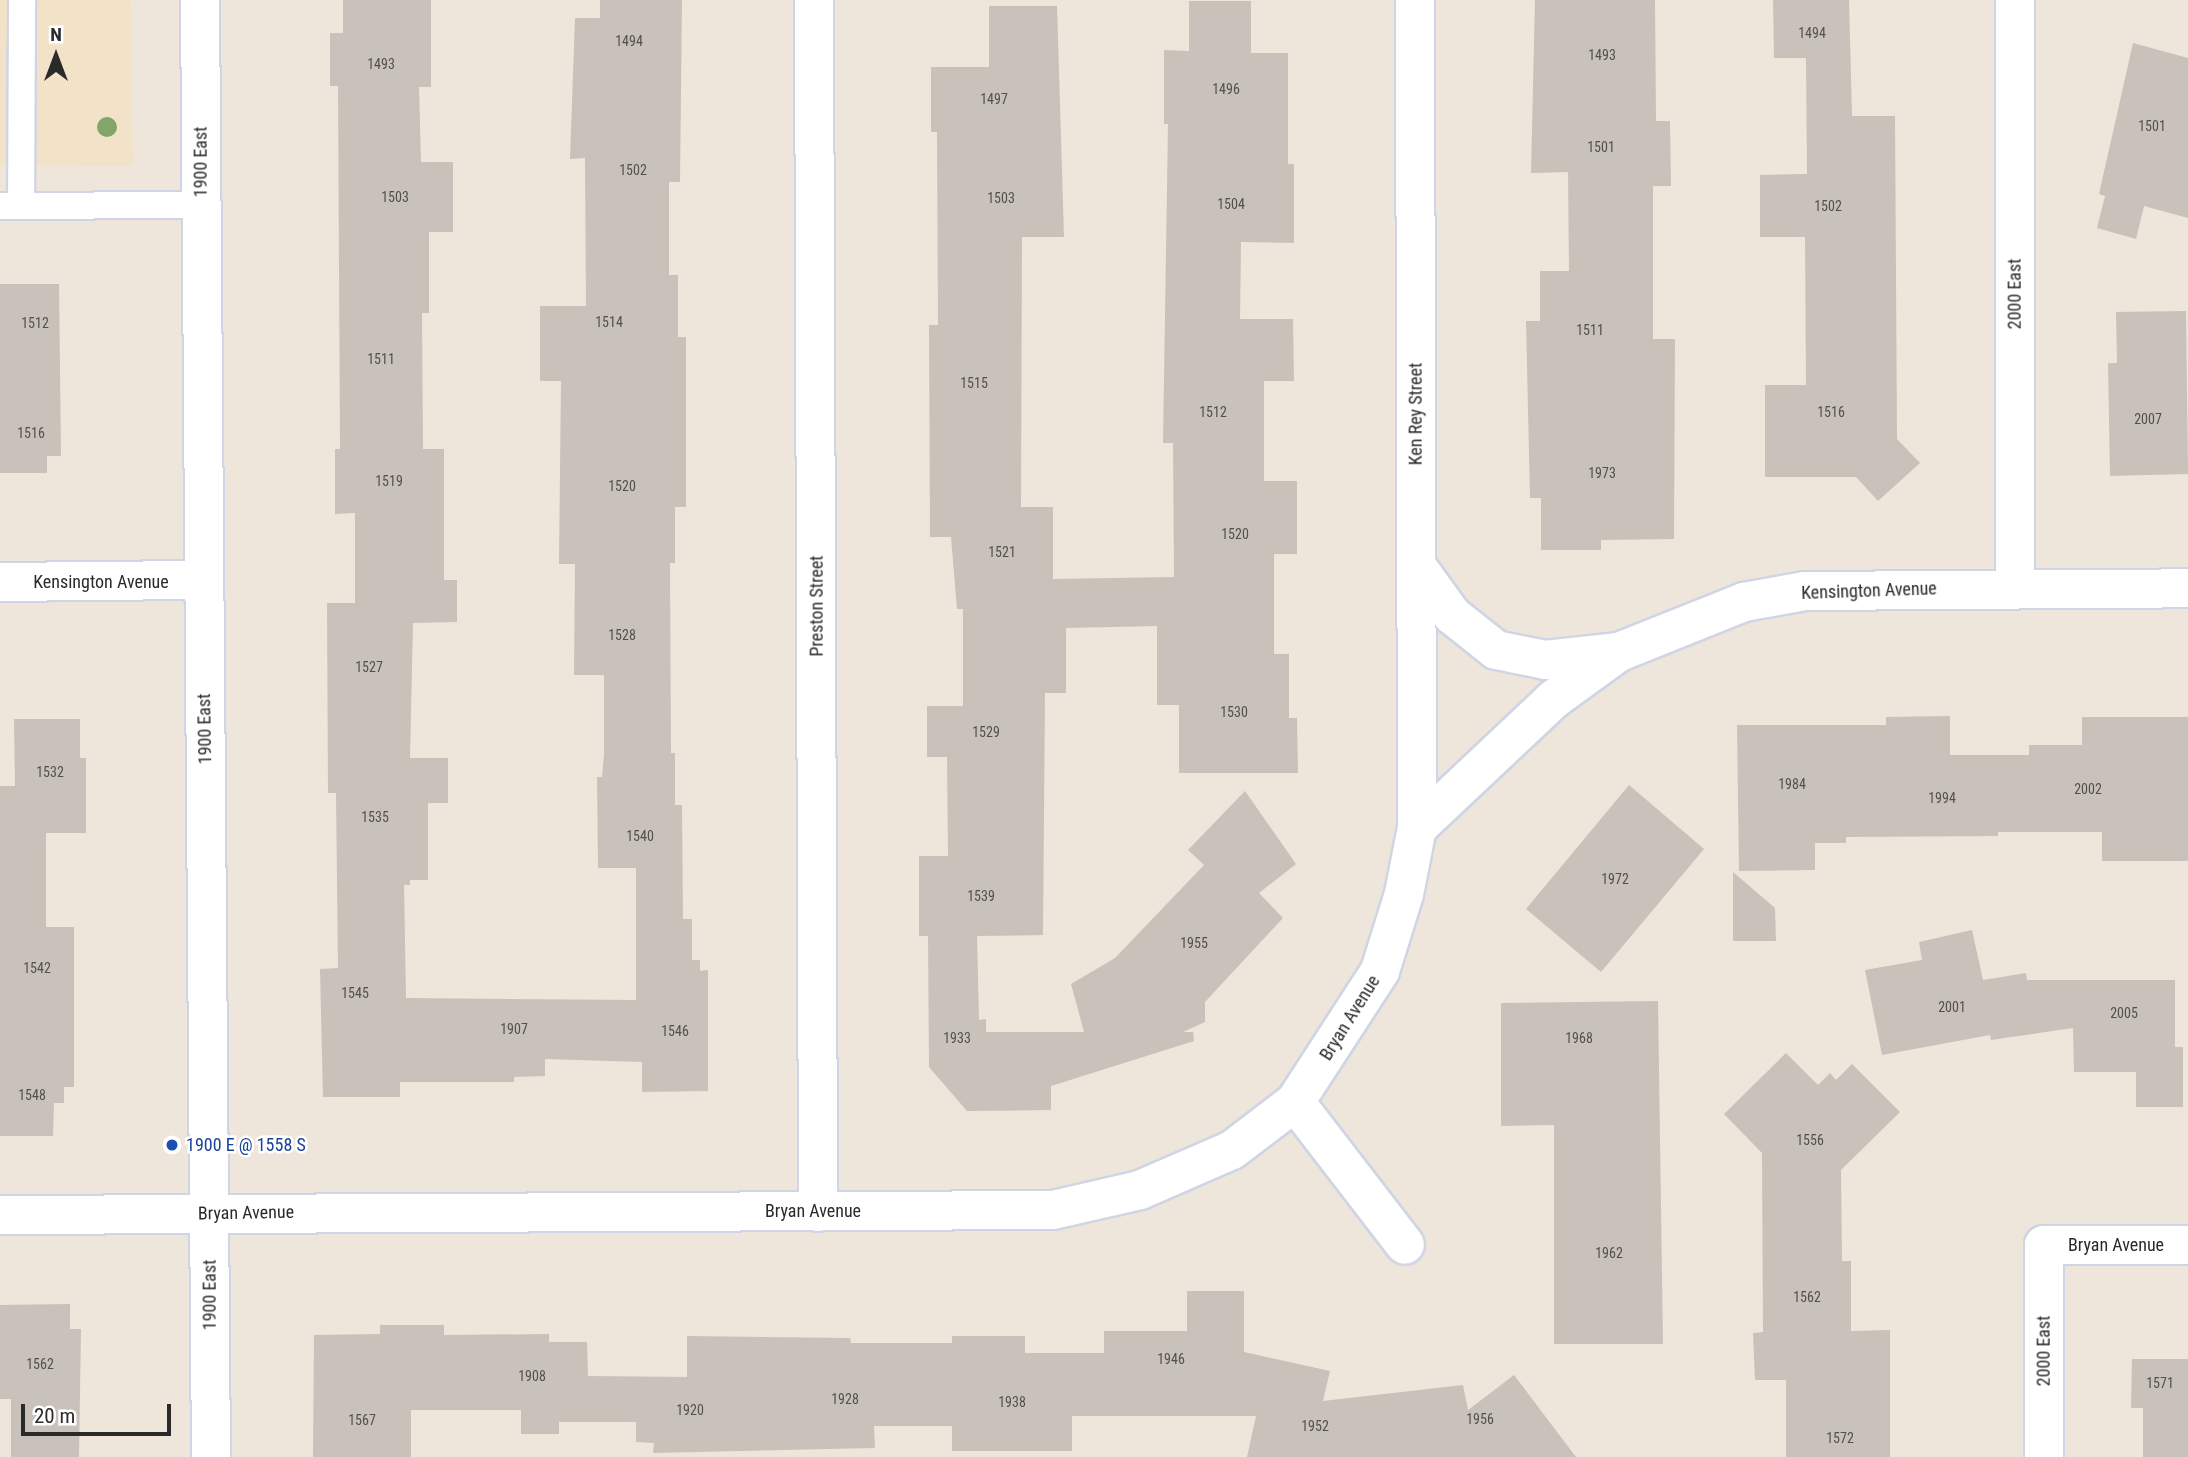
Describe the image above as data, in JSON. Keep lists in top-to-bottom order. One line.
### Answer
{"streets":{"street":["1900 East","2000 East","Ken Rey Street","Kensington Avenue","Preston Street","Bryan Avenue"]},"crossings":[["1900 East","Kensington Avenue"],["1900 East","Bryan Avenue"],["2000 East","Kensington Avenue"],["2000 East","Bryan Avenue"],["Ken Rey Street","Kensington Avenue"],["Ken Rey Street","Bryan Avenue"],["Kensington Avenue","Bryan Avenue"],["Preston Street","Bryan Avenue"]],"places":["1900 E @ 1558 S"],"house_numbers":["1494","1494","1493","1493","1496","1497","1501","1501","1502","1503","1503","1504","1502","1514","1512","1511","1511","1515","1512","1516","2007","1516","1973","1519","1520","1520","1521","1528","1527","1530","1529","1532","1984","2002","1994","1535","1540","1972","1539","1955","1542","1545","2001","2005","1907","1546","1933","1968","1548","1556","1962","1562","1946","1562","1908","1571","1928","1938","1920","1956","1567","1952","1572"],"scale_bar":"20 m","north":"top"}
